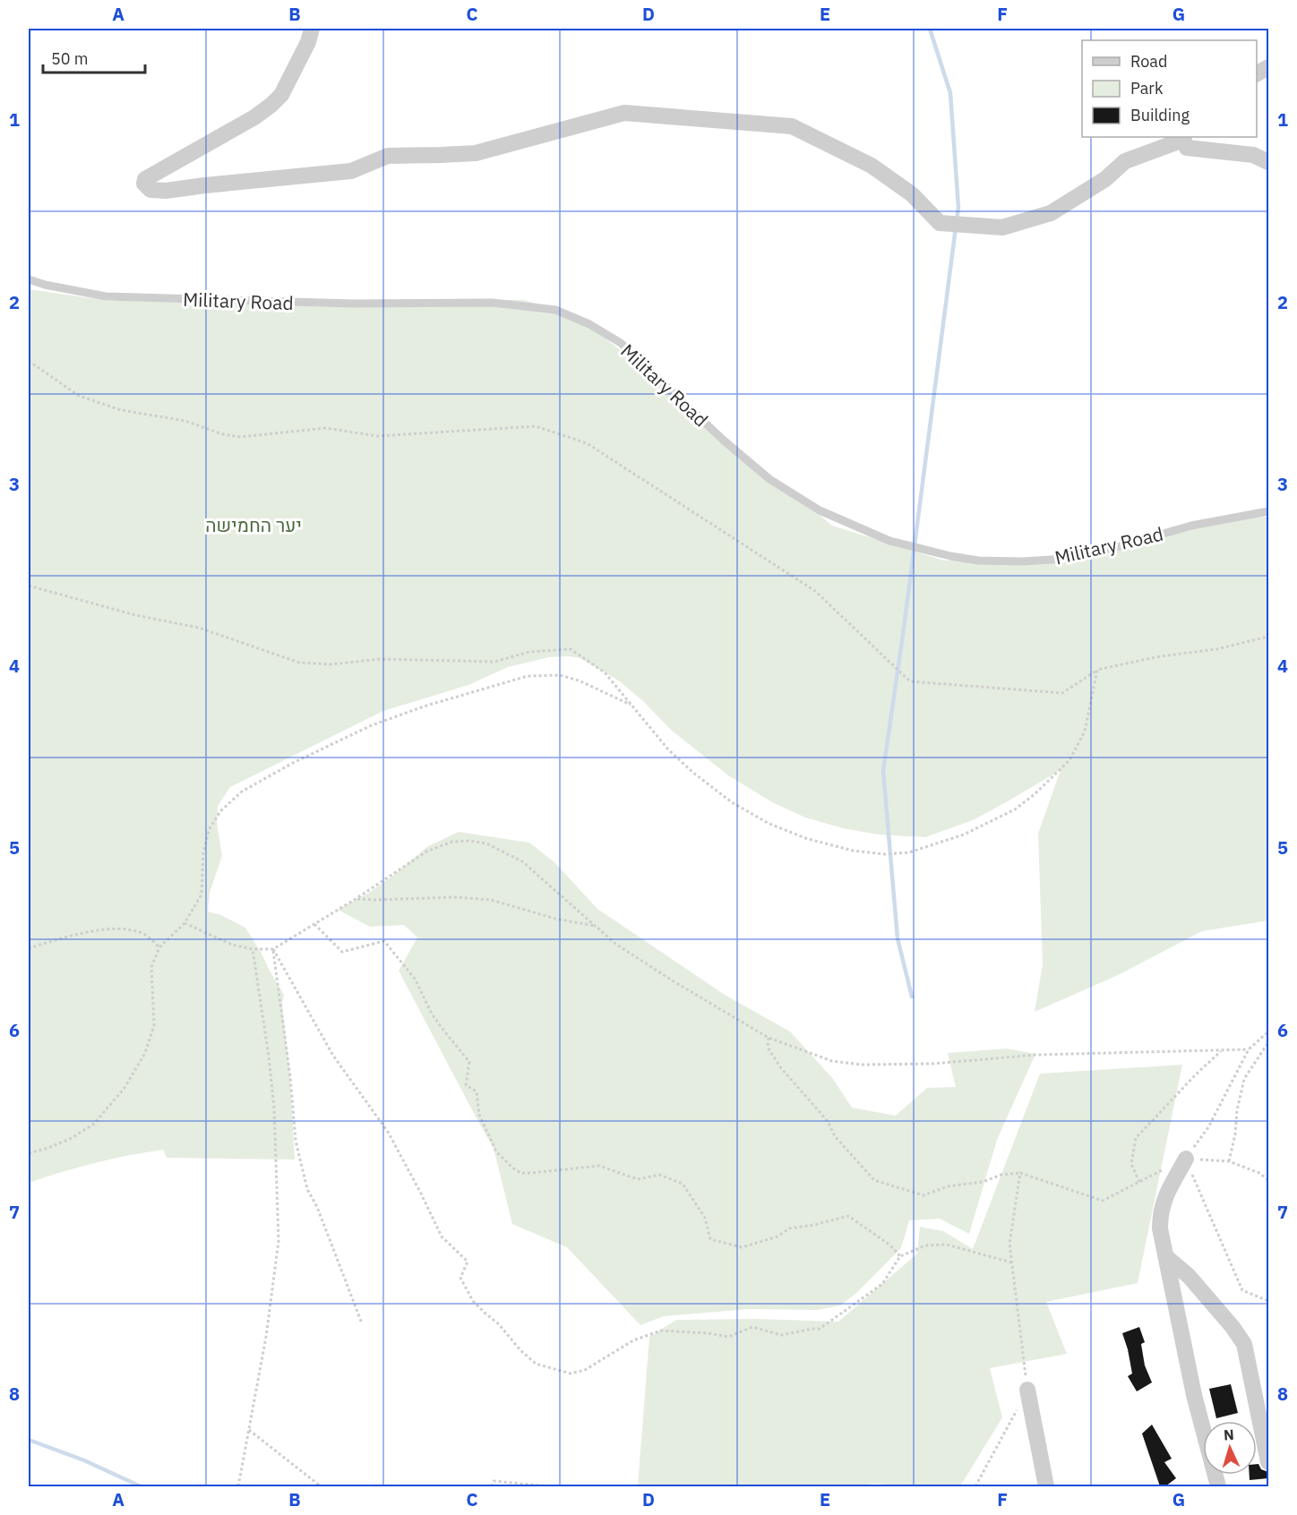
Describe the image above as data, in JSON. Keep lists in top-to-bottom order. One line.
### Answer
{"streets":{"lane":["Military Road"]},"parks":["יער החמישה"],"legend":["Road","Park","Building"],"scale_bar":"50 m","north":"top","grid":{"columns":["A","B","C","D","E","F","G"],"rows":["1","2","3","4","5","6","7","8"]}}
